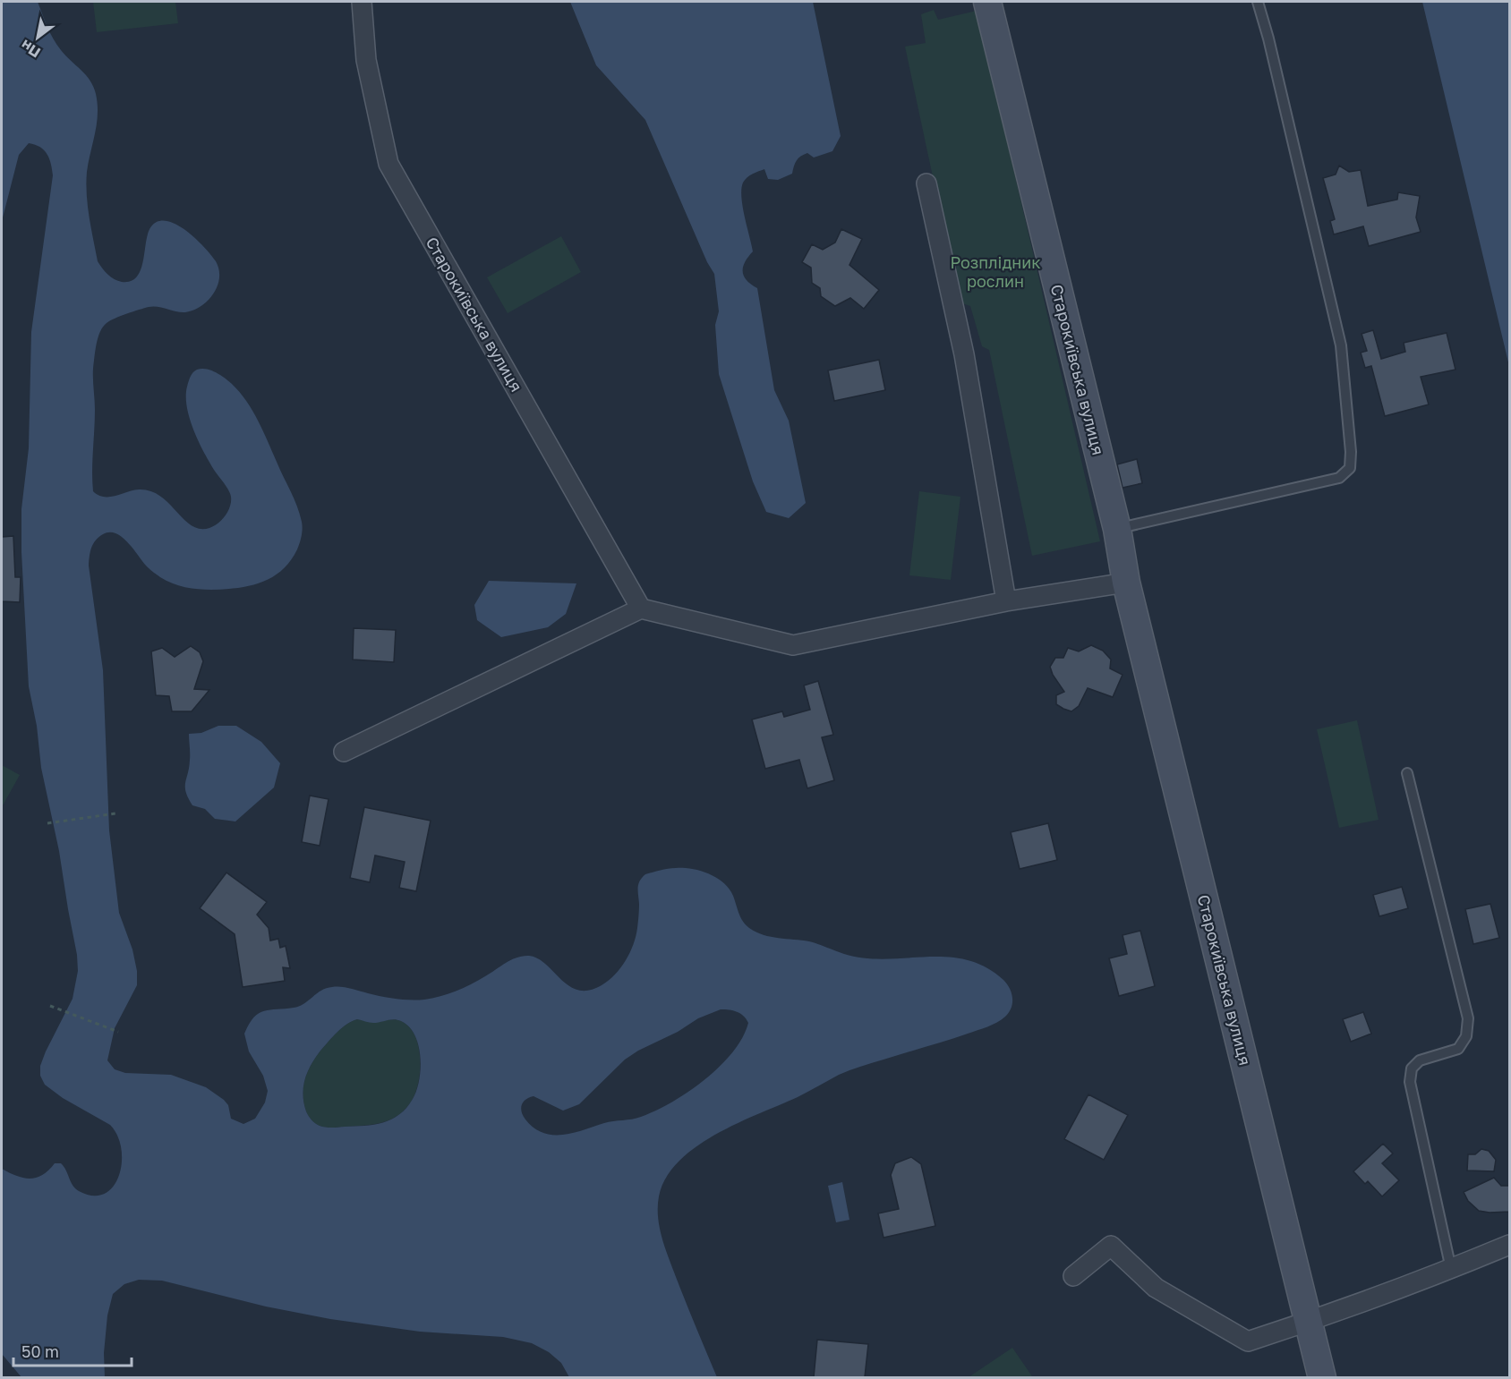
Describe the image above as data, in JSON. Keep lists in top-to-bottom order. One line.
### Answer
{"streets":{"street":["Старокиївська вулиця"]},"parks":["Розплідник рослин"],"scale_bar":"50 m","north":"bottom left"}
